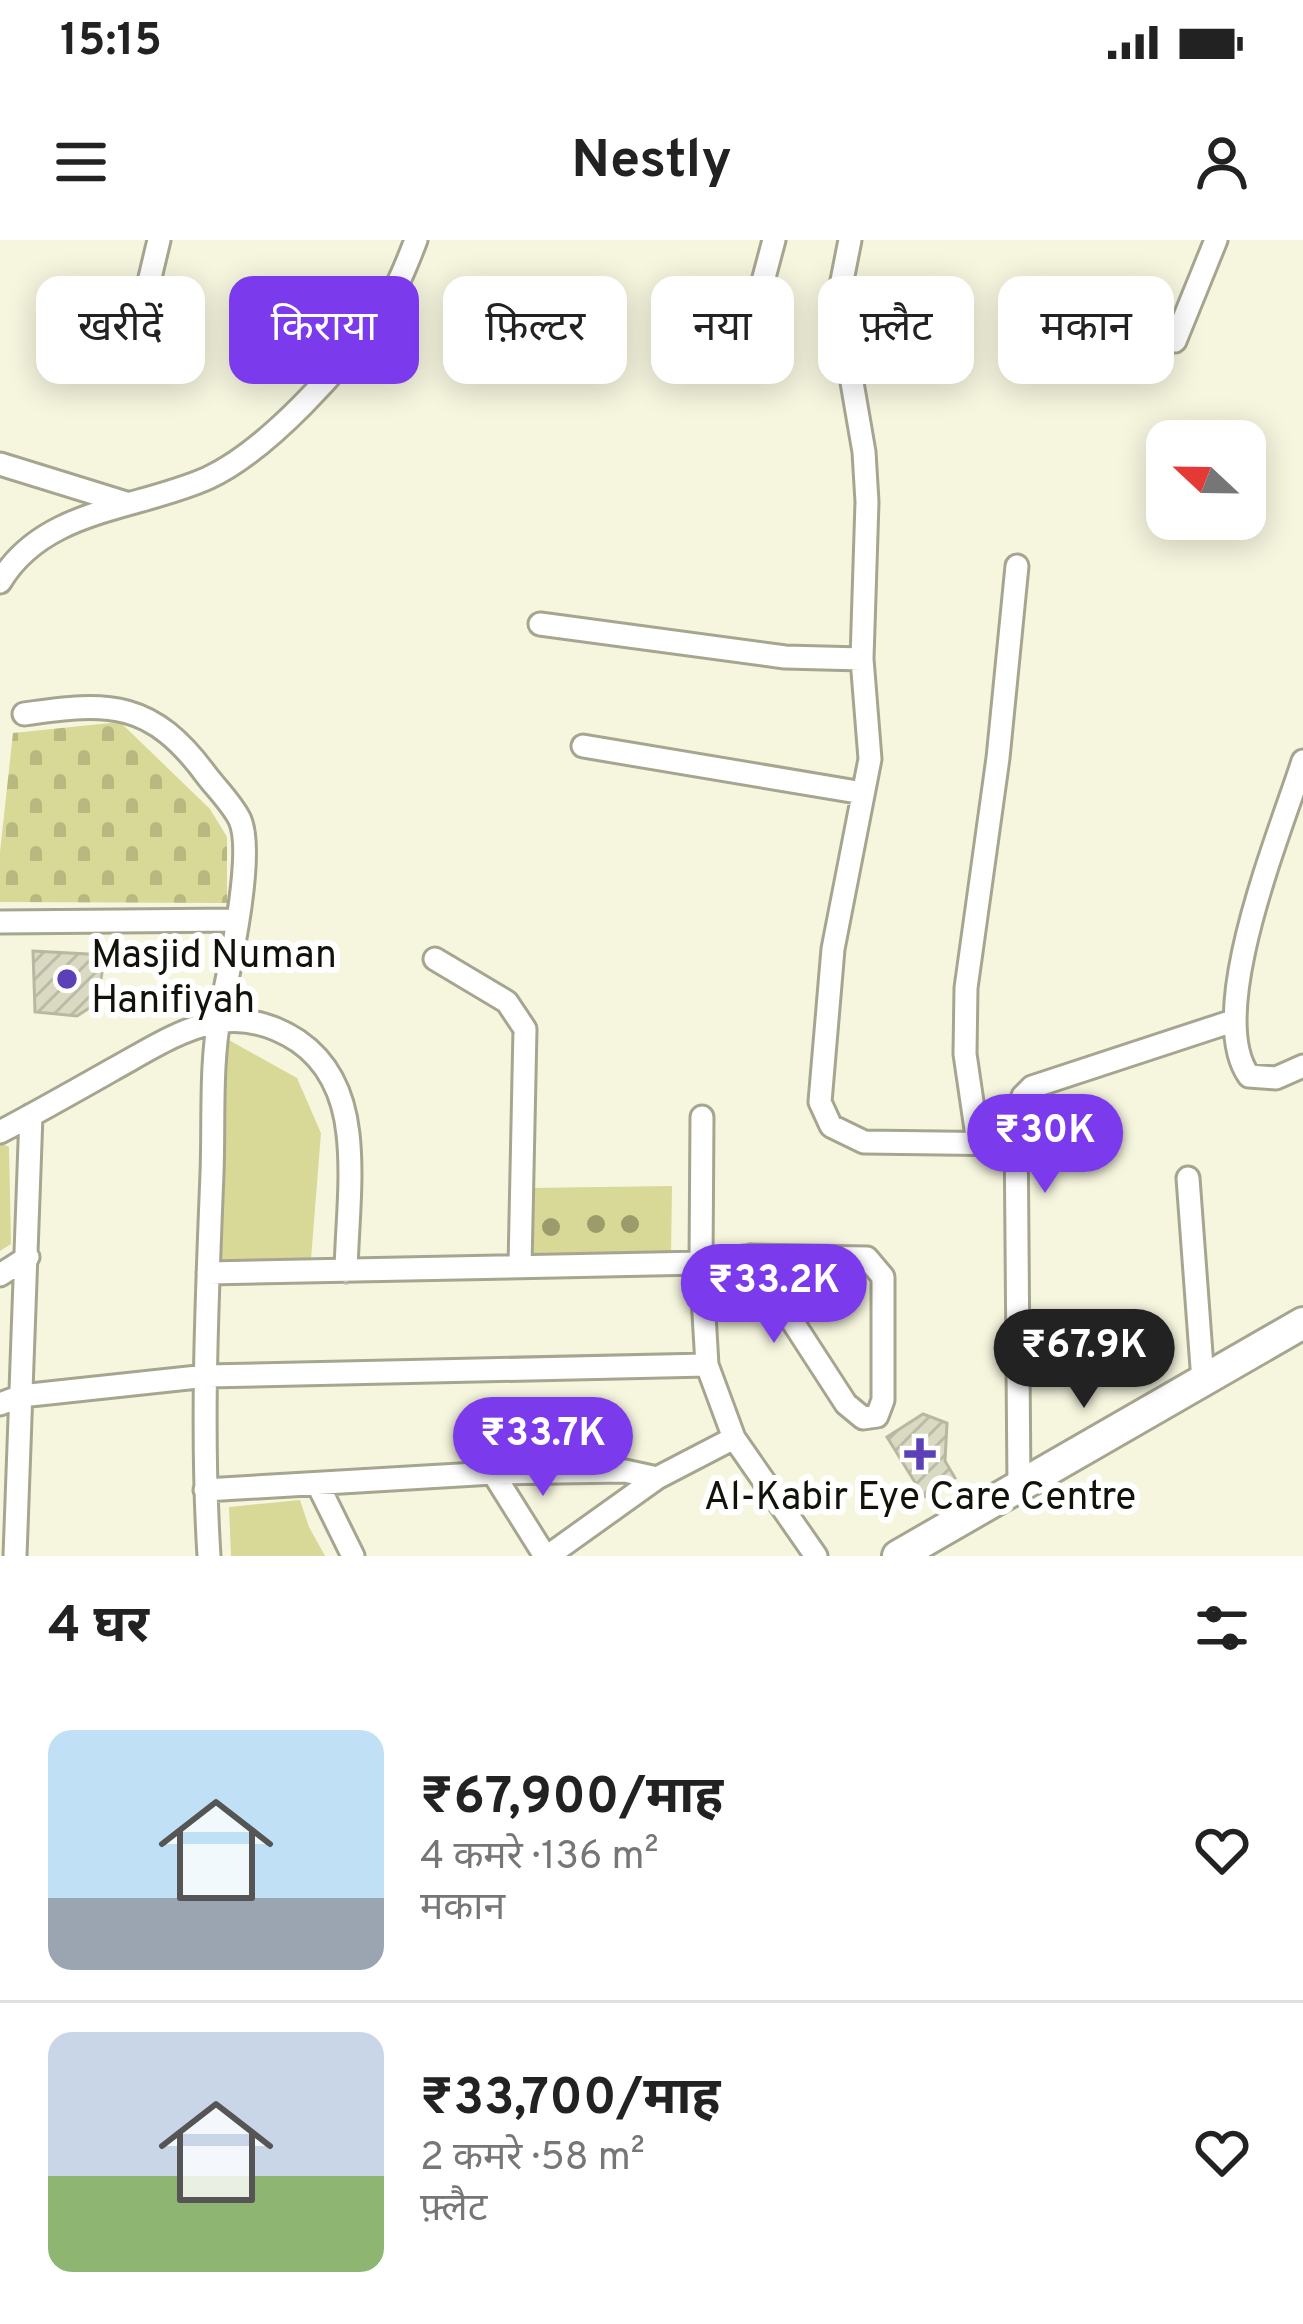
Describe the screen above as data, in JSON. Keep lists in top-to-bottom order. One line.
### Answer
{"places":{"other":["Masjid Numan Hanifiyah"],"health":["Al-Kabir Eye Care Centre"]},"north":"left","page":{"status":"15:15","header":"Nestly","chip":["खरीदें","किराया","फ़िल्टर","नया","फ़्लैट","मकान"],"price":["₹30K","₹33.2K","₹67.9K","₹33.7K"],"heading":"4 घर","list":[{"name":"₹67,900/माह","note":"4 कमरे · 136 m² · मकान"},{"name":"₹33,700/माह","note":"2 कमरे · 58 m² · फ़्लैट"}]}}
